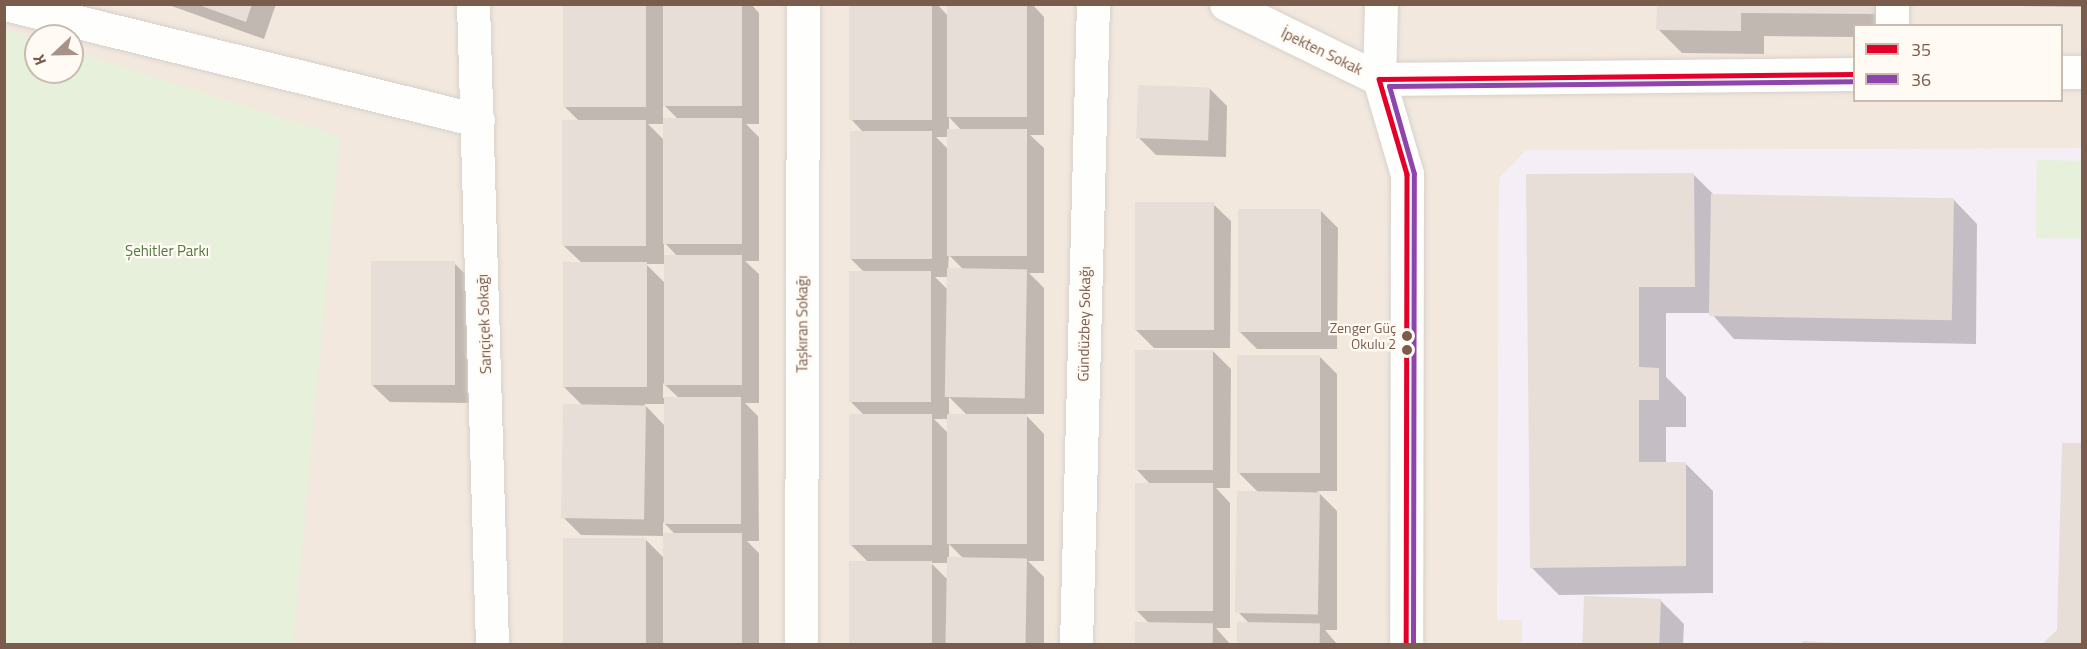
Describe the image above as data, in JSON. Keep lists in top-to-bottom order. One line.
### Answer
{"streets":{"street":["İpekten Sokak","Sarıçiçek Sokağı","Taşkıran Sokağı","Gündüzbey Sokağı"]},"parks":["Şehitler Parkı"],"places":["Zenger Güç Okulu 2"],"lines":["transit line 35","transit line 36"],"legend":["35","36"],"north":"left"}
